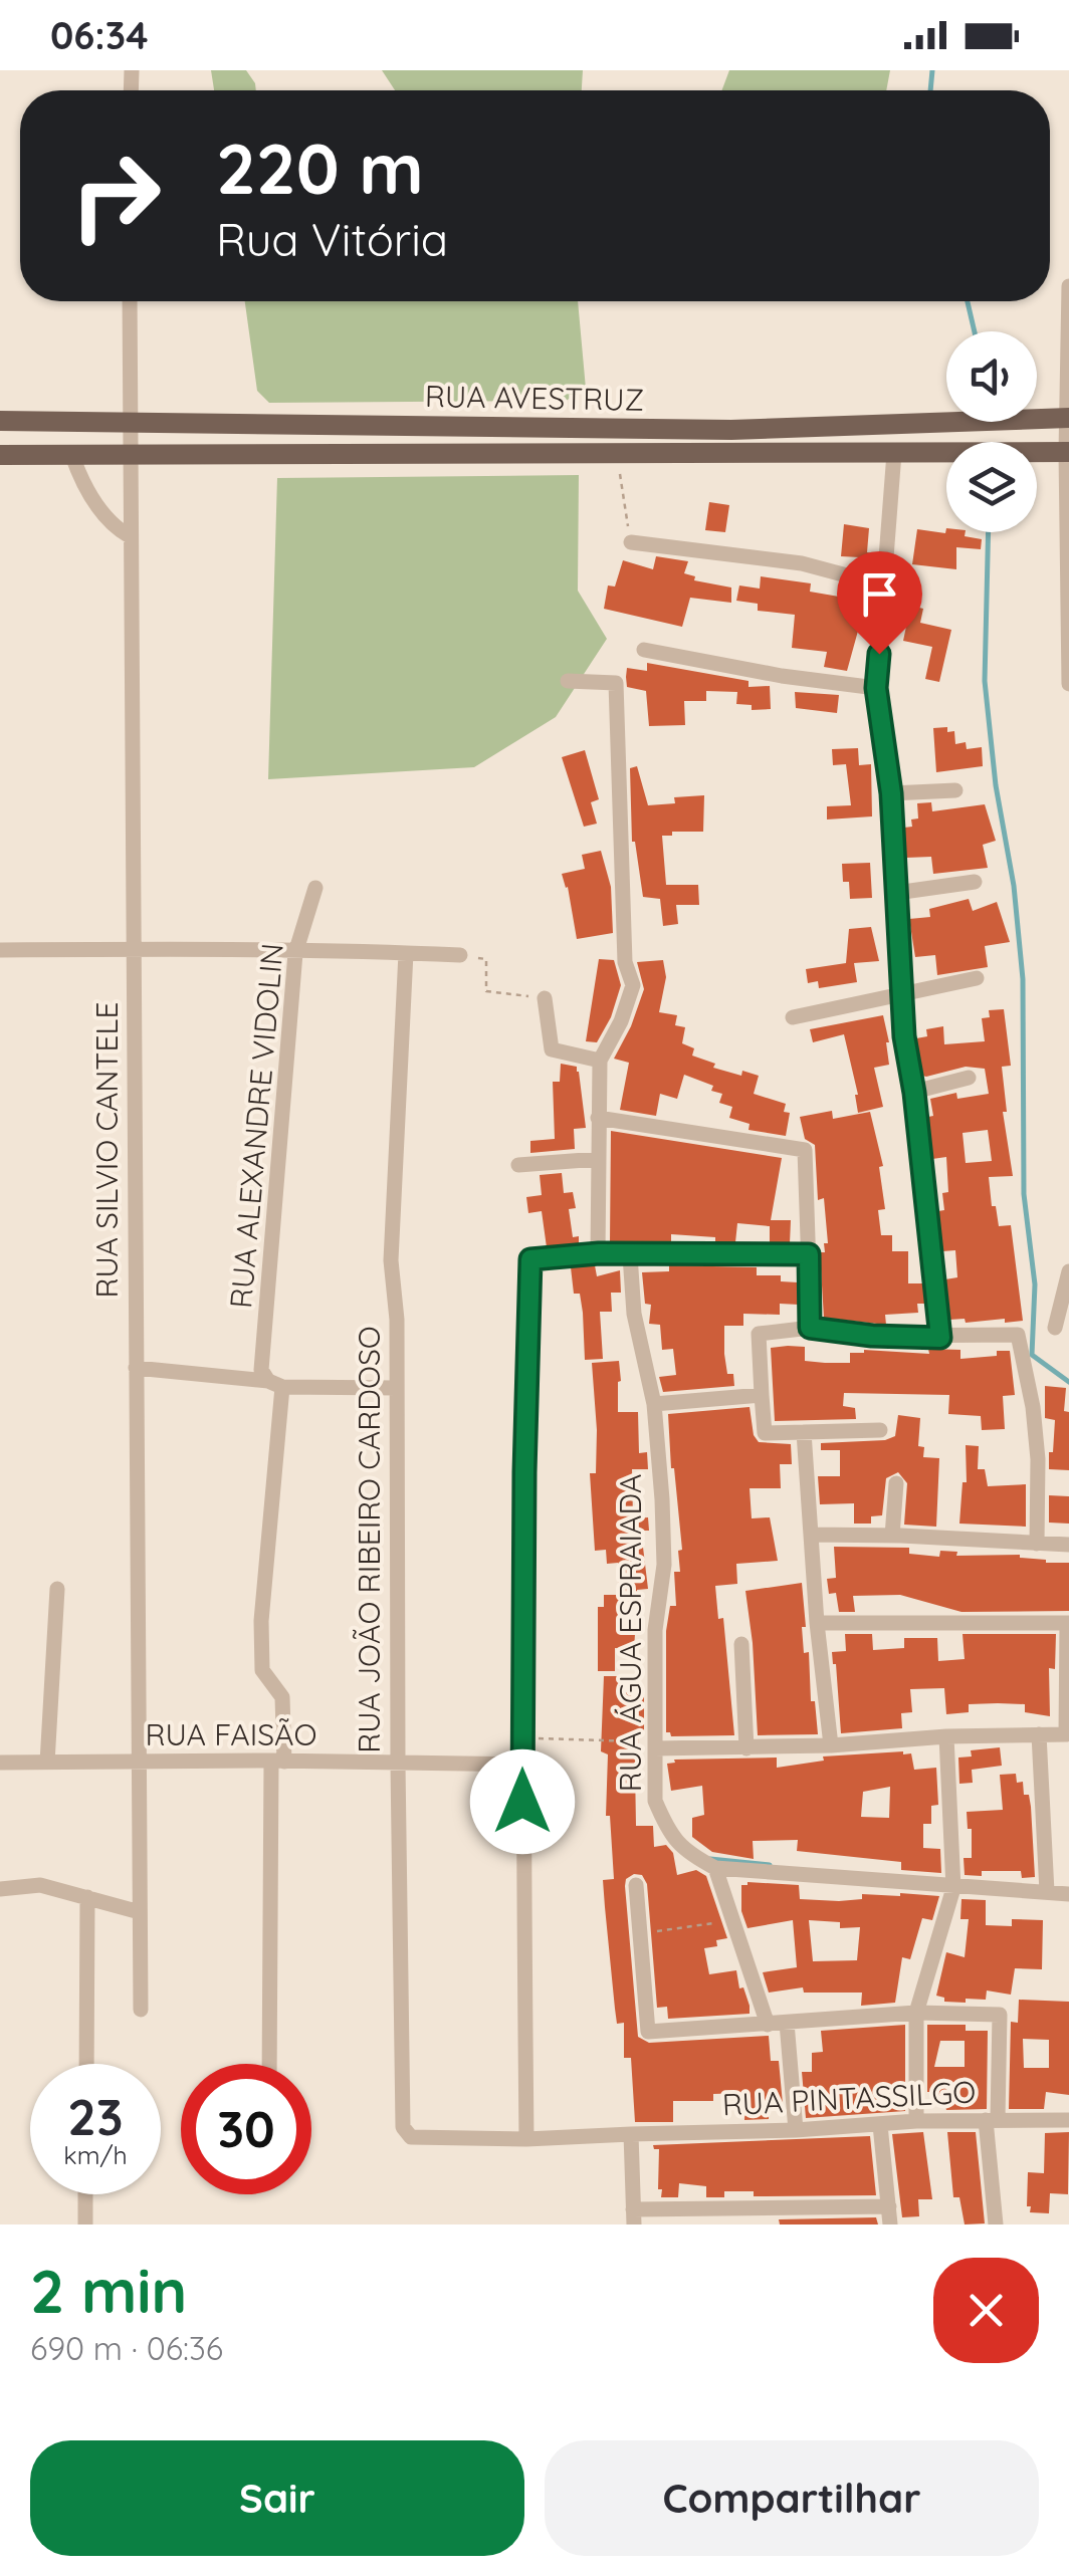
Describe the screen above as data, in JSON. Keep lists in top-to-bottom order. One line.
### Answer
{"streets":{"main road":["RUA AVESTRUZ"],"street":["RUA ALEXANDRE VIDOLIN","RUA SILVIO CANTELE","RUA JOÃO RIBEIRO CARDOSO","RUA ÁGUA ESPRAIADA","RUA FAISÃO","RUA PINTASSILGO"]},"crossings":[["RUA AVESTRUZ","RUA SILVIO CANTELE"],["RUA ALEXANDRE VIDOLIN","RUA FAISÃO"],["RUA SILVIO CANTELE","RUA FAISÃO"],["RUA JOÃO RIBEIRO CARDOSO","RUA FAISÃO"],["RUA JOÃO RIBEIRO CARDOSO","RUA PINTASSILGO"]],"page":{"status":"06:34","turn":["220 m","Rua Vitória"],"speed":"23 km/h","limit":"30","heading":["2 min","690 m · 06:36"],"buttons":["Sair","Compartilhar"]}}
